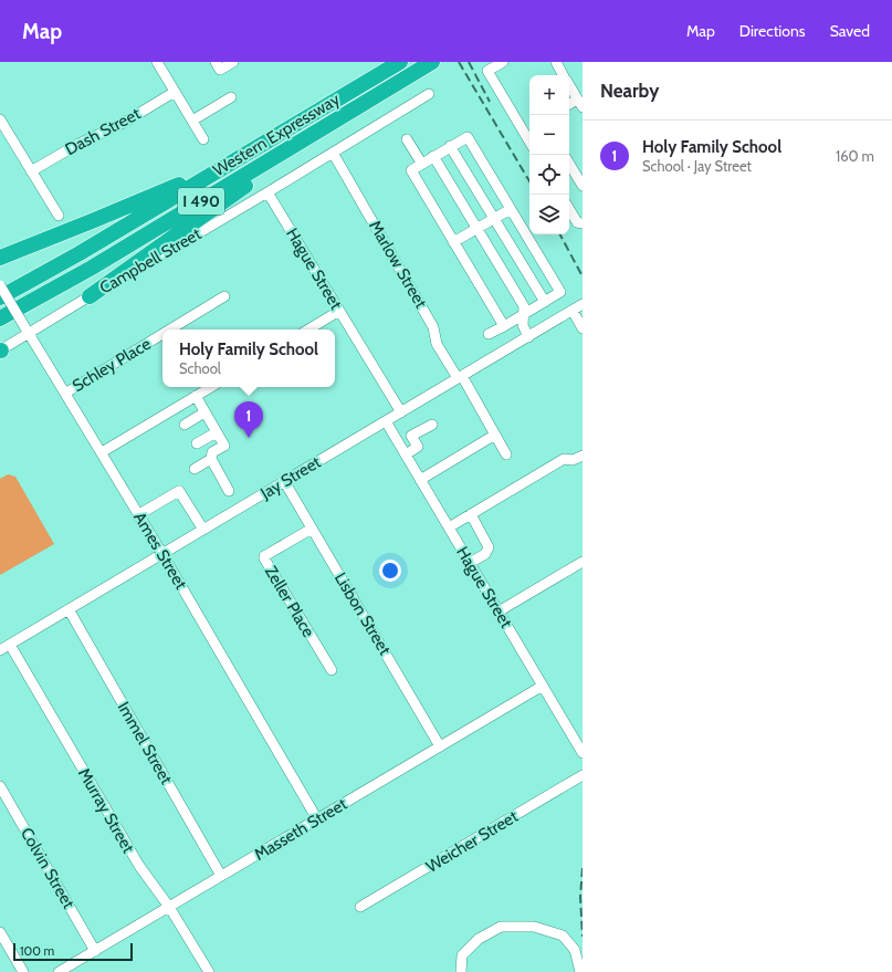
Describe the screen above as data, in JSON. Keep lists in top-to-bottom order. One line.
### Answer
{"streets":{"highway":["Western Expressway","I 490"],"street":["Dash Street","Campbell Street","Marlow Street","Hague Street","Schley Place","Jay Street","Ames Street","Zeller Place","Lisbon Street","Immel Street","Murray Street","Masseth Street","Weicher Street","Colvin Street"]},"crossings":[["Campbell Street","Marlow Street"],["Campbell Street","Hague Street"],["Campbell Street","Ames Street"],["Marlow Street","Jay Street"],["Hague Street","Jay Street"],["Hague Street","Masseth Street"],["Schley Place","Ames Street"],["Jay Street","Ames Street"],["Jay Street","Lisbon Street"],["Jay Street","Immel Street"],["Jay Street","Murray Street"],["Ames Street","Masseth Street"],["Zeller Place","Lisbon Street"],["Lisbon Street","Masseth Street"],["Immel Street","Masseth Street"],["Murray Street","Masseth Street"],["Masseth Street","Colvin Street"]],"scale_bar":"100 m","page":{"header":"Map","nav":["Map","Directions","Saved"],"heading":"Nearby","map_buttons":["+","−"],"list":[{"mark":"1","name":"Holy Family School","note":"School · Jay Street","value":"160 m"}],"popup":["Holy Family School","School"],"pins":"1","scale":"100 m"}}
